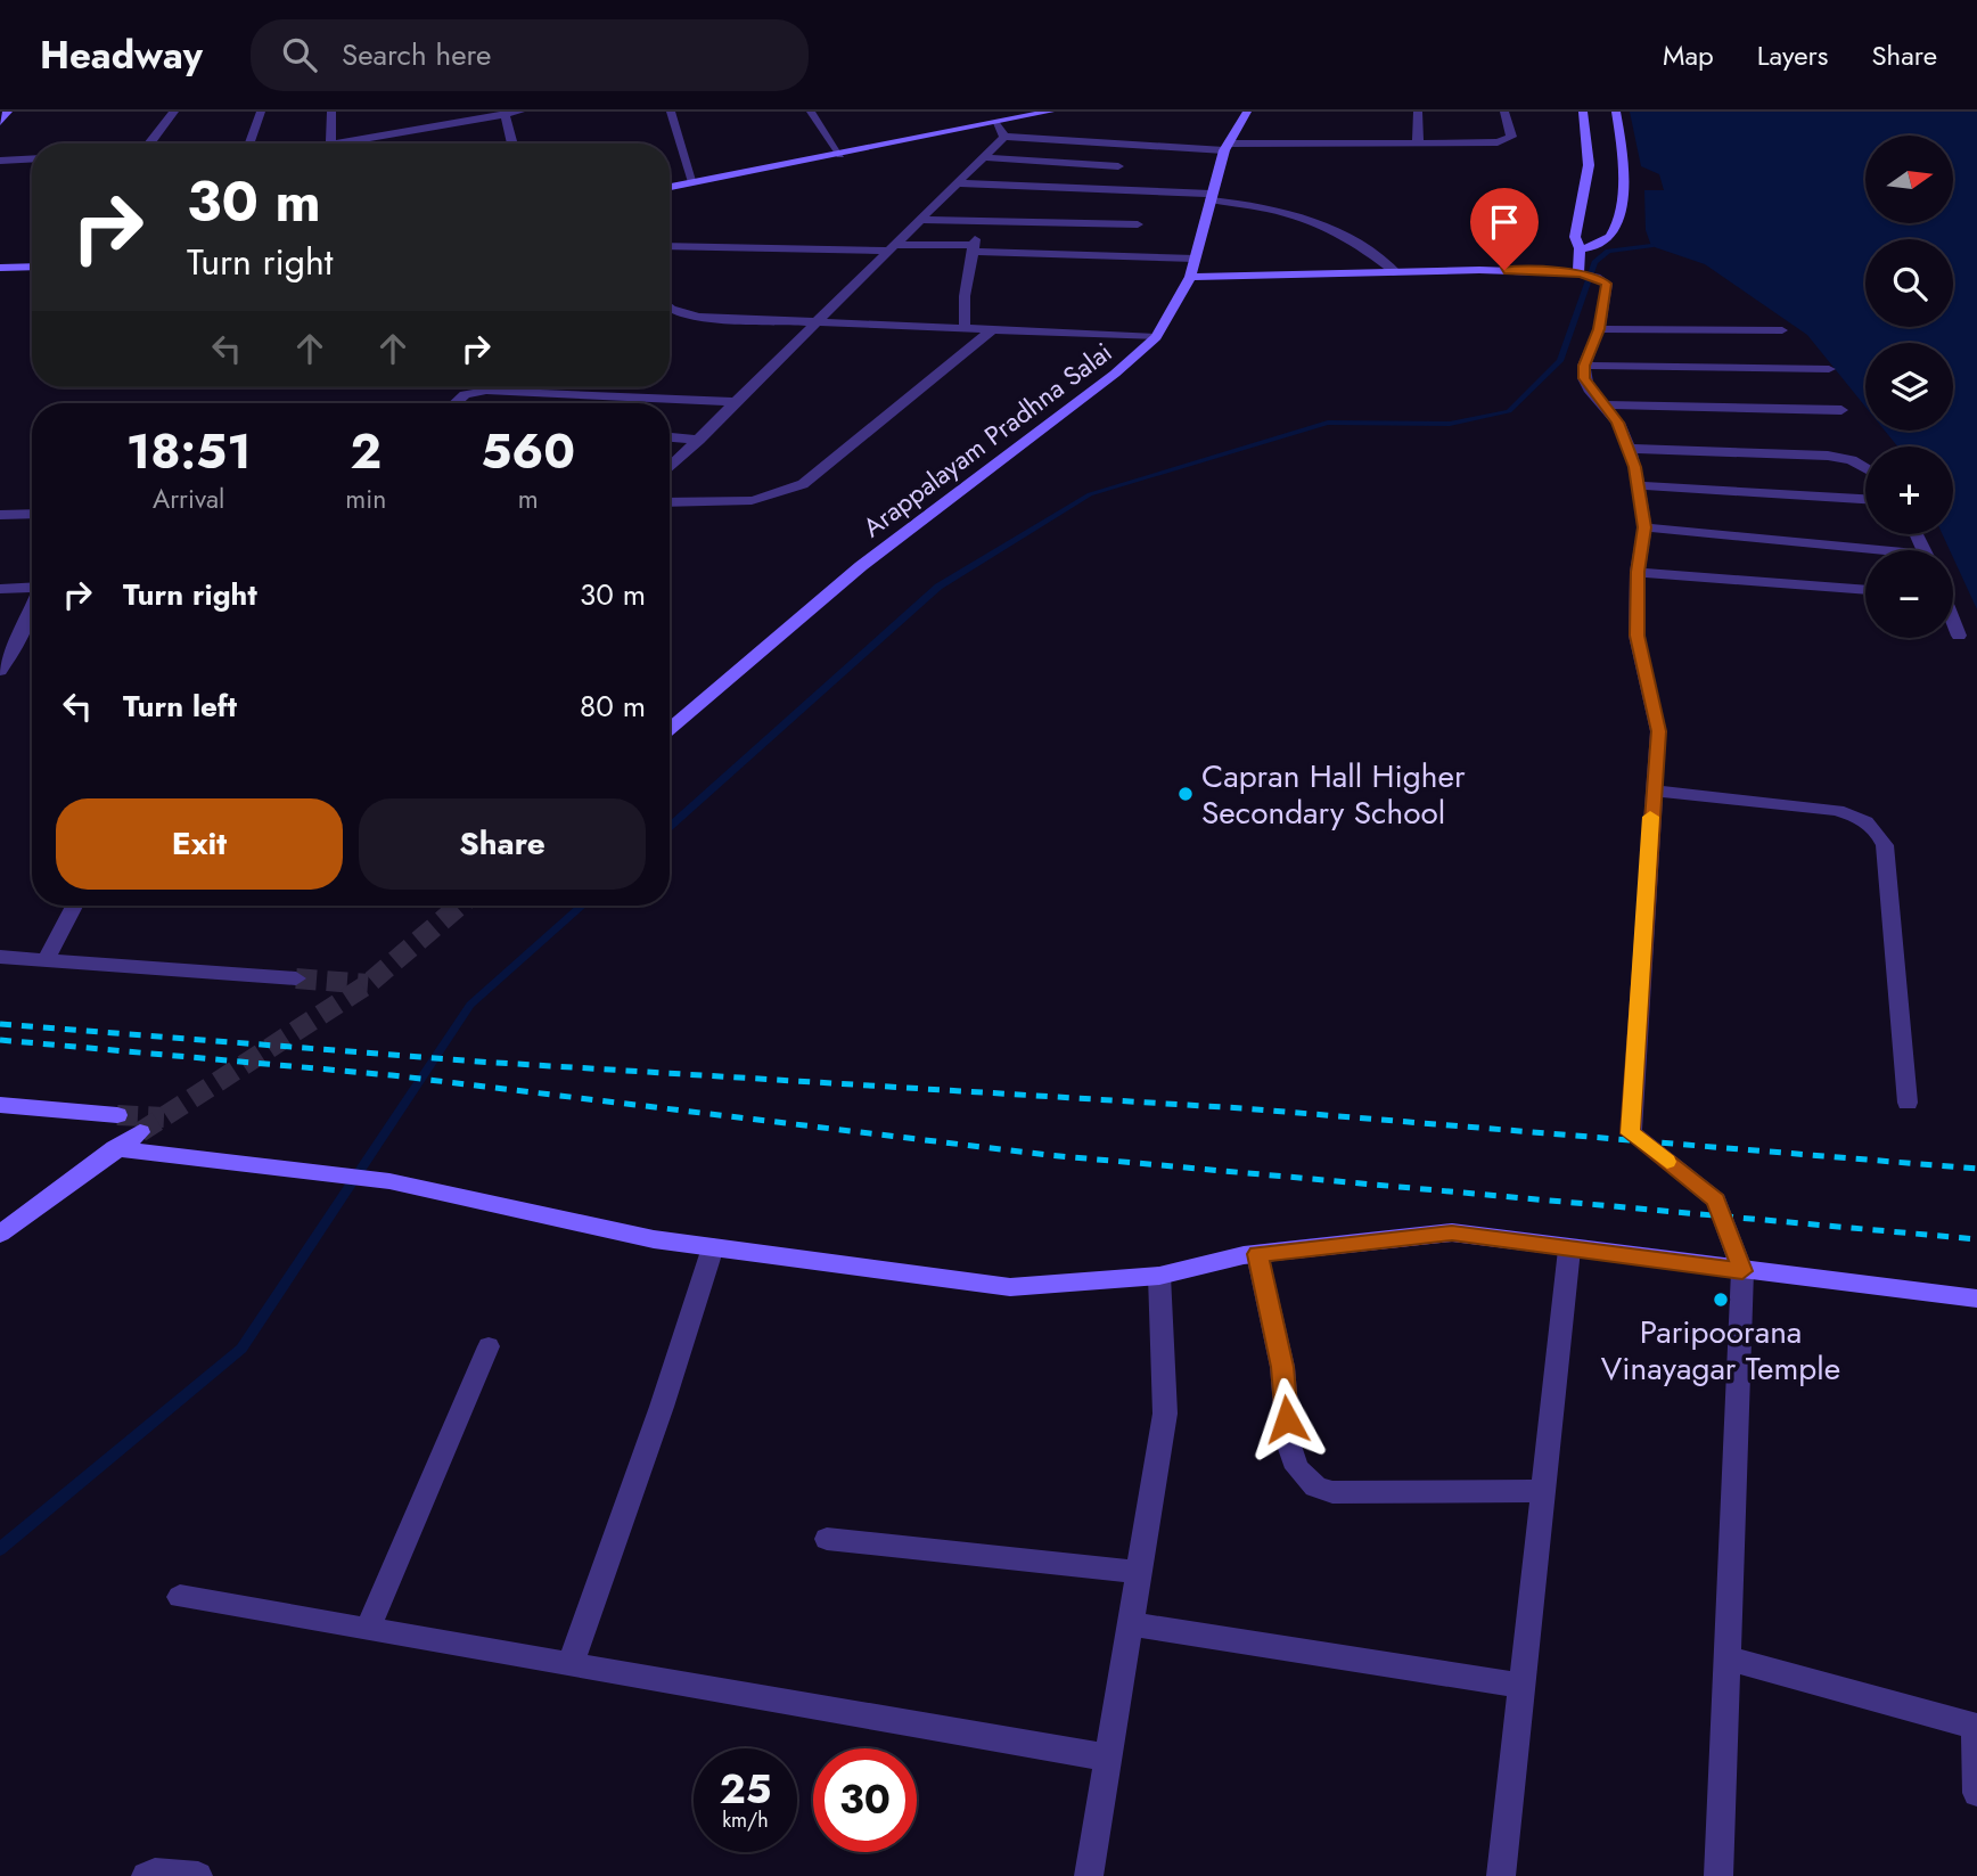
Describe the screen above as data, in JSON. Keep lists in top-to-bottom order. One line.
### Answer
{"streets":{"street":["Arappalayam Pradhna Salai"]},"places":["Capran Hall Higher Secondary School","Paripoorana Vinayagar Temple"],"north":"right","page":{"header":"Headway","search":"Search here","nav":["Map","Layers","Share"],"map_buttons":["+","−"],"turn":["30 m","Turn right"],"eta":["18:51","Arrival","2","min","560","m"],"list":[{"name":"Turn right","value":"30 m"},{"name":"Turn left","value":"80 m"}],"buttons":["Exit","Share"],"speed":"25 km/h","limit":"30"}}
